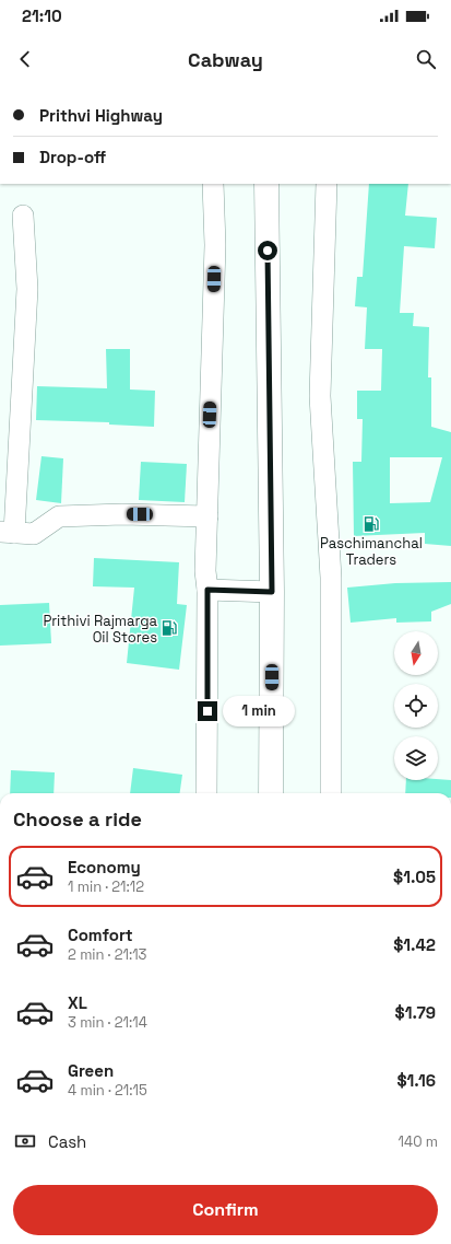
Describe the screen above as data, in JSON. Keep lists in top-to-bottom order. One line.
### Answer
{"places":{"fuel station":["Paschimanchal Traders","Prithivi Rajmarga Oil Stores"]},"north":"bottom","page":{"status":"21:10","header":"Cabway","banner":["Prithvi Highway","Drop-off"],"bubble":"1 min","heading":"Choose a ride","list":[{"name":"Economy","note":"1 min · 21:12","value":"$1.05"},{"name":"Comfort","note":"2 min · 21:13","value":"$1.42"},{"name":"XL","note":"3 min · 21:14","value":"$1.79"},{"name":"Green","note":"4 min · 21:15","value":"$1.16"}],"pay":["Cash","140 m"],"buttons":"Confirm"}}
